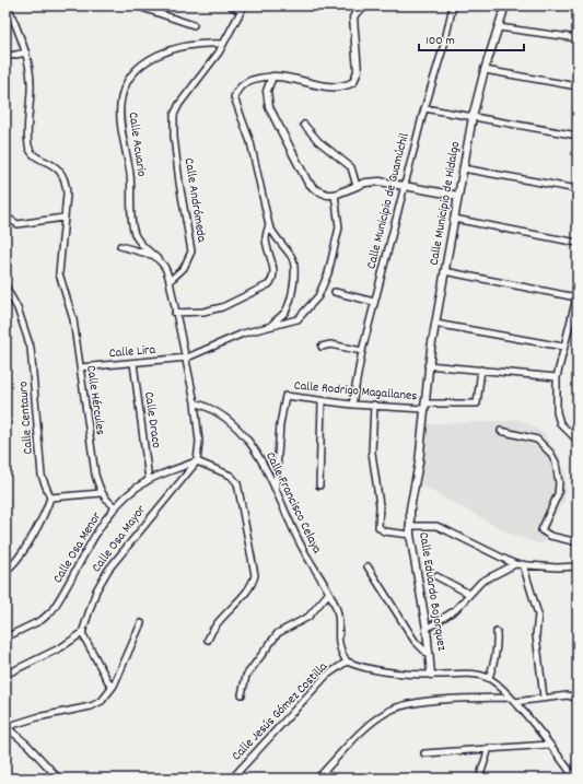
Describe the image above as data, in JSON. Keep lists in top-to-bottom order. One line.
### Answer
{"streets":{"street":["Calle Acuario","Calle Andrómeda","Calle Municipio de Guamúchil","Calle Municipio de Hidalgo","Calle Lira","Calle Rodrigo Magallanes","Calle Hércules","Calle Centauro","Calle Draco","Calle Francisco Celaya","Calle Osa Mayor","Calle Osa Menor","Calle Eduardo Bojorquez","Calle Jesús Gómez Costilla"]},"crossings":[["Calle Acuario","Calle Andrómeda"],["Calle Municipio de Guamúchil","Calle Rodrigo Magallanes"],["Calle Municipio de Hidalgo","Calle Rodrigo Magallanes"],["Calle Municipio de Hidalgo","Calle Eduardo Bojorquez"],["Calle Lira","Calle Hércules"],["Calle Lira","Calle Draco"],["Calle Rodrigo Magallanes","Calle Francisco Celaya"],["Calle Rodrigo Magallanes","Calle Eduardo Bojorquez"],["Calle Draco","Calle Osa Menor"],["Calle Francisco Celaya","Calle Jesús Gómez Costilla"],["Calle Osa Mayor","Calle Osa Menor"]],"scale_bar":"100 m"}
